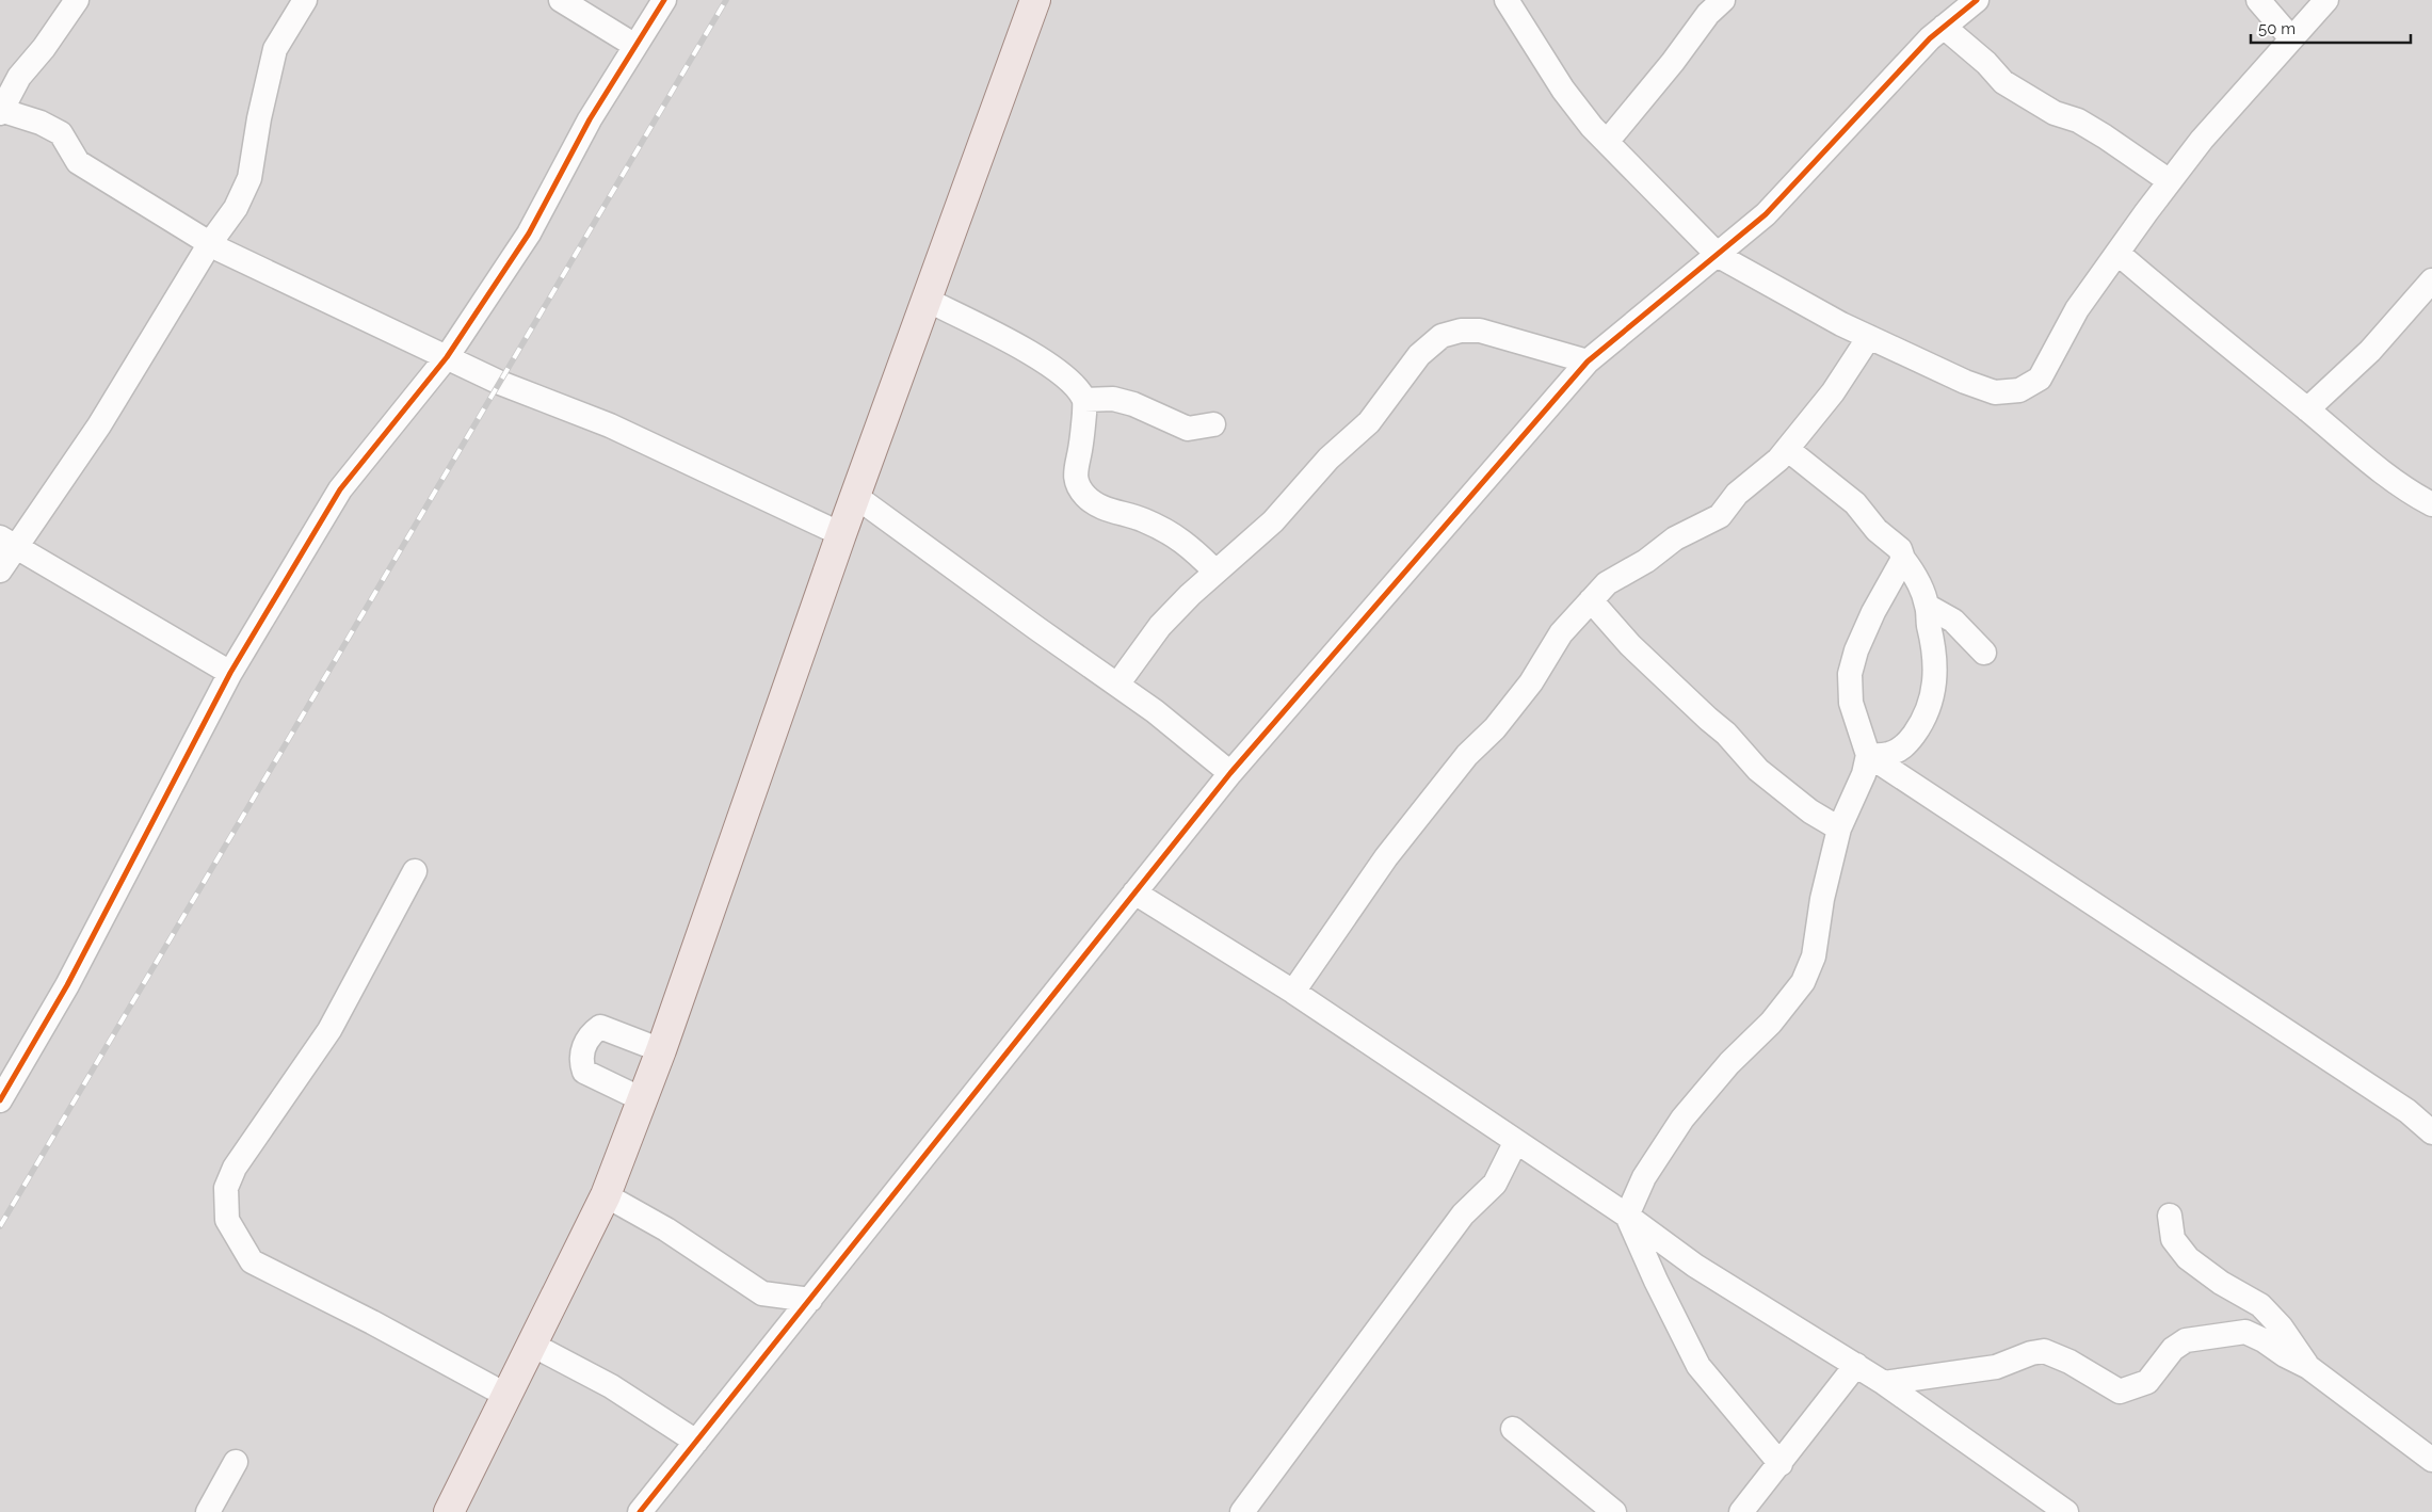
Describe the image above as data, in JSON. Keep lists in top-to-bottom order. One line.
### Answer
{"scale_bar":"50 m"}
